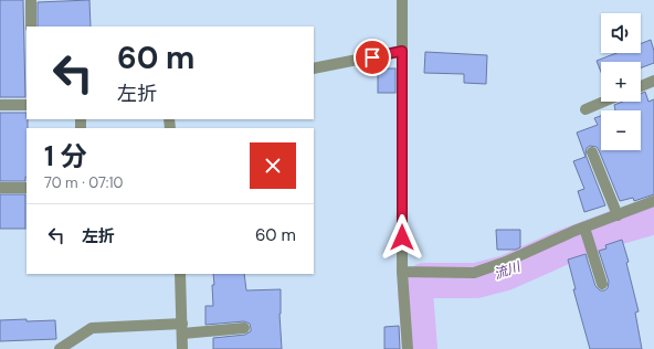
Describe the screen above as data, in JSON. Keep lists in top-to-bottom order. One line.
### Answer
{"water":["流川"],"page":{"map_buttons":["+","−"],"turn":["60 m","左折"],"heading":["1 分","70 m · 07:10"],"list":[{"name":"左折","value":"60 m"}]}}
